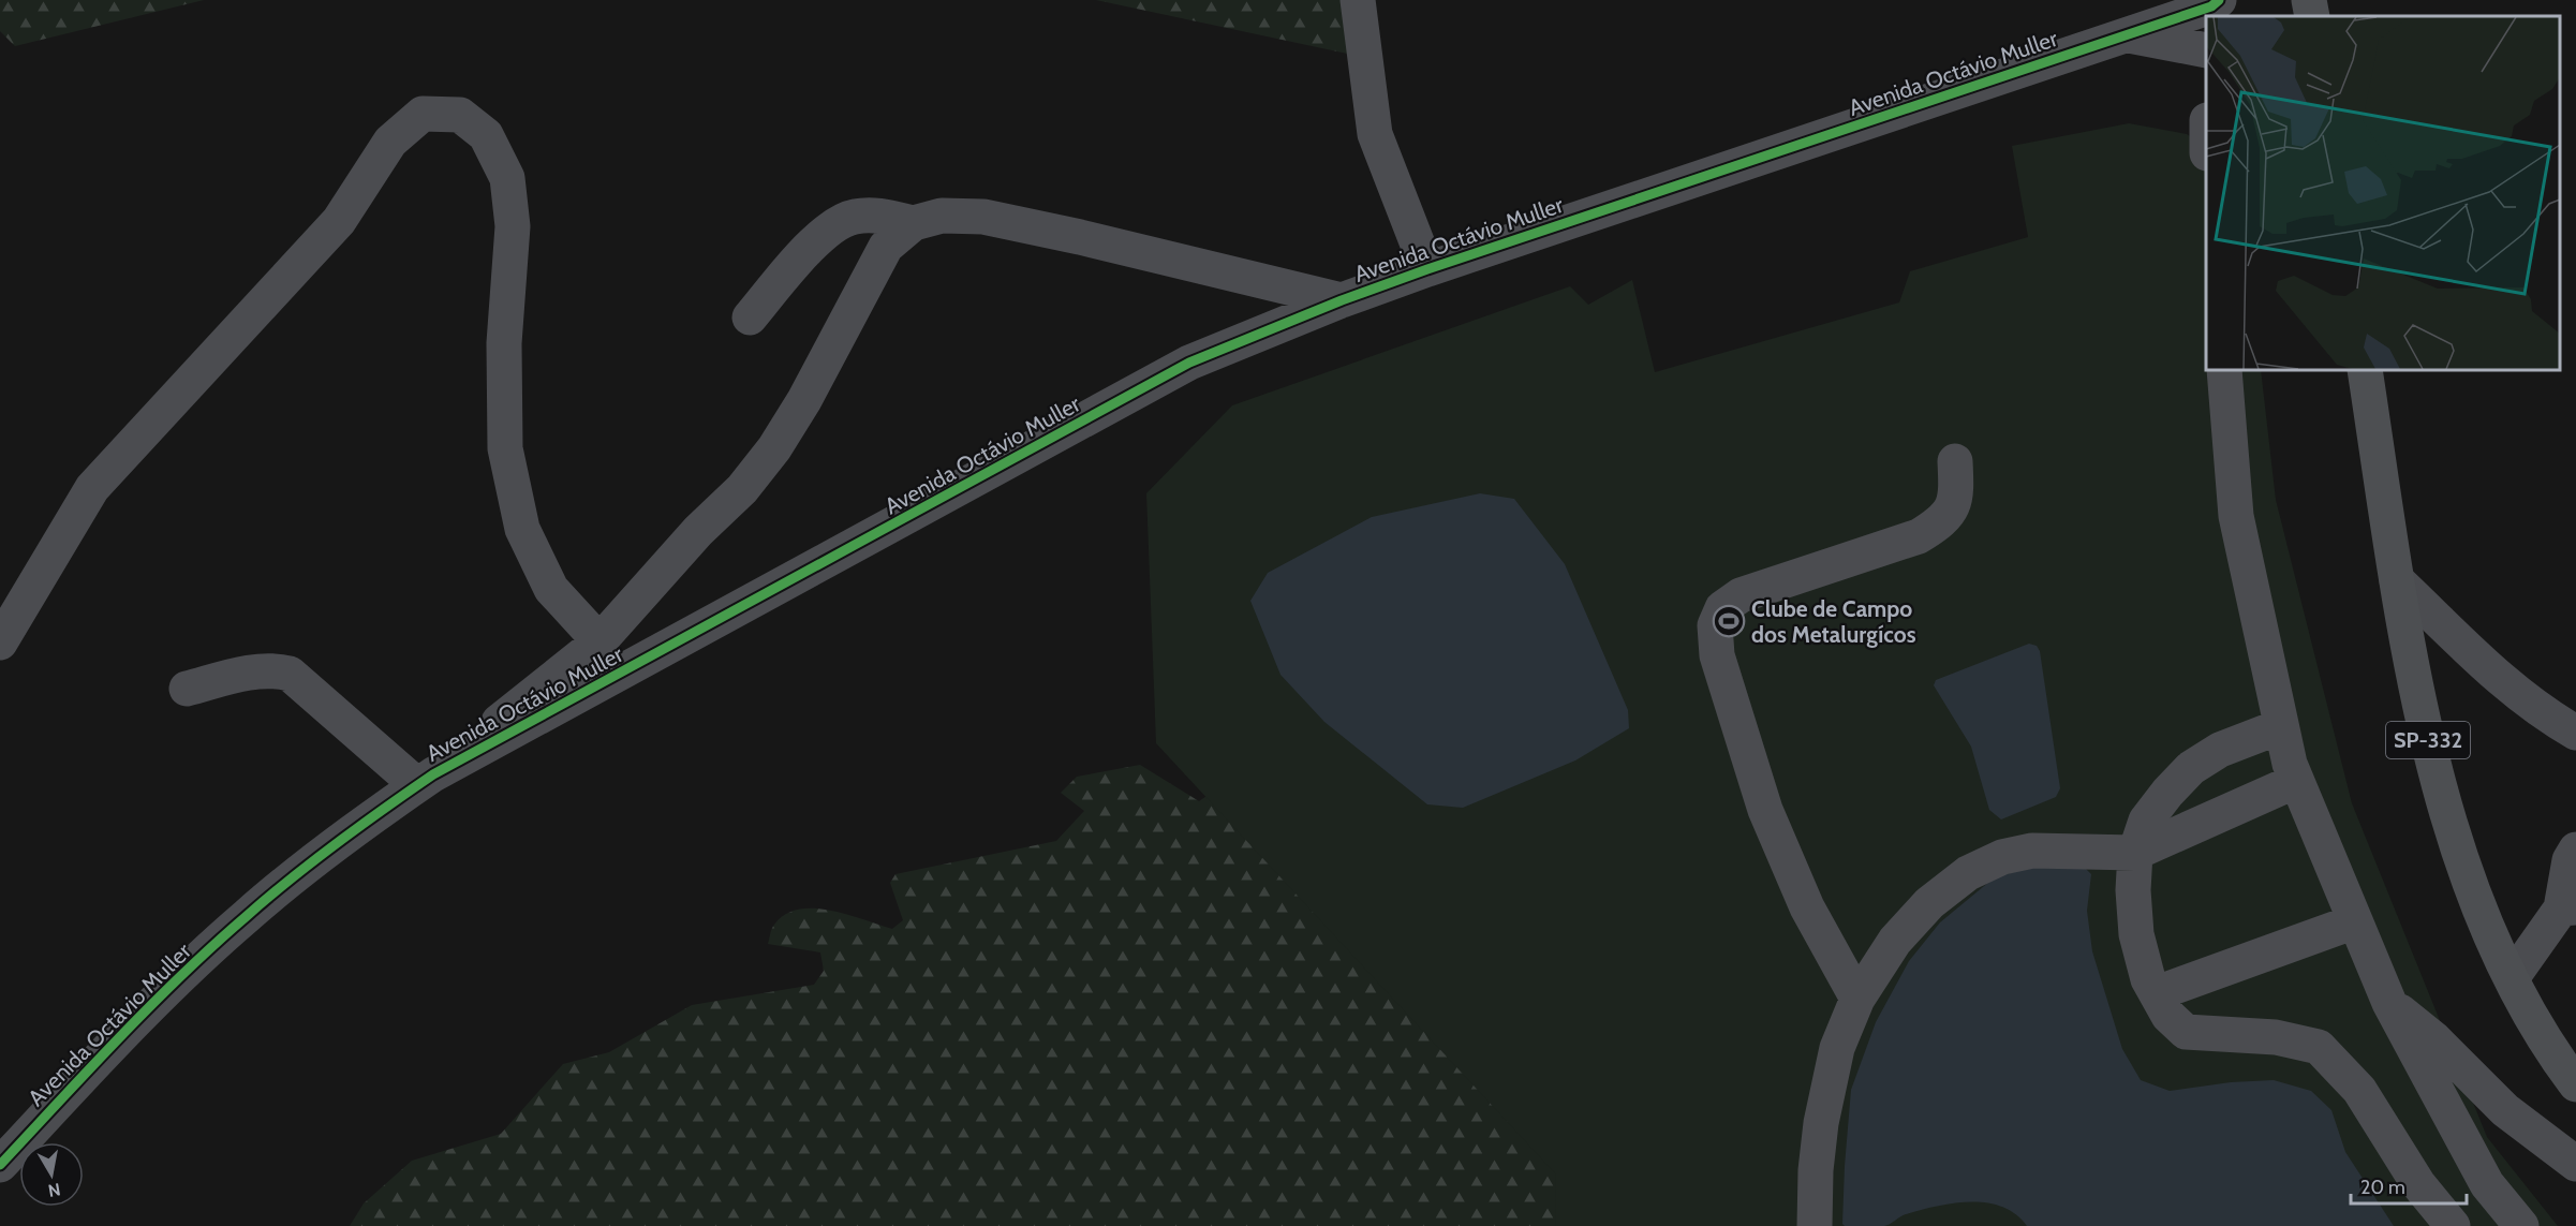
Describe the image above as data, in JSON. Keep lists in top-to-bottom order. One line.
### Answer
{"streets":{"main road":["SP-332"],"street":["Avenida Octávio Muller"]},"places":{"sports":["Clube de Campo dos Metalurgícos"]},"scale_bar":"20 m","north":"bottom"}
